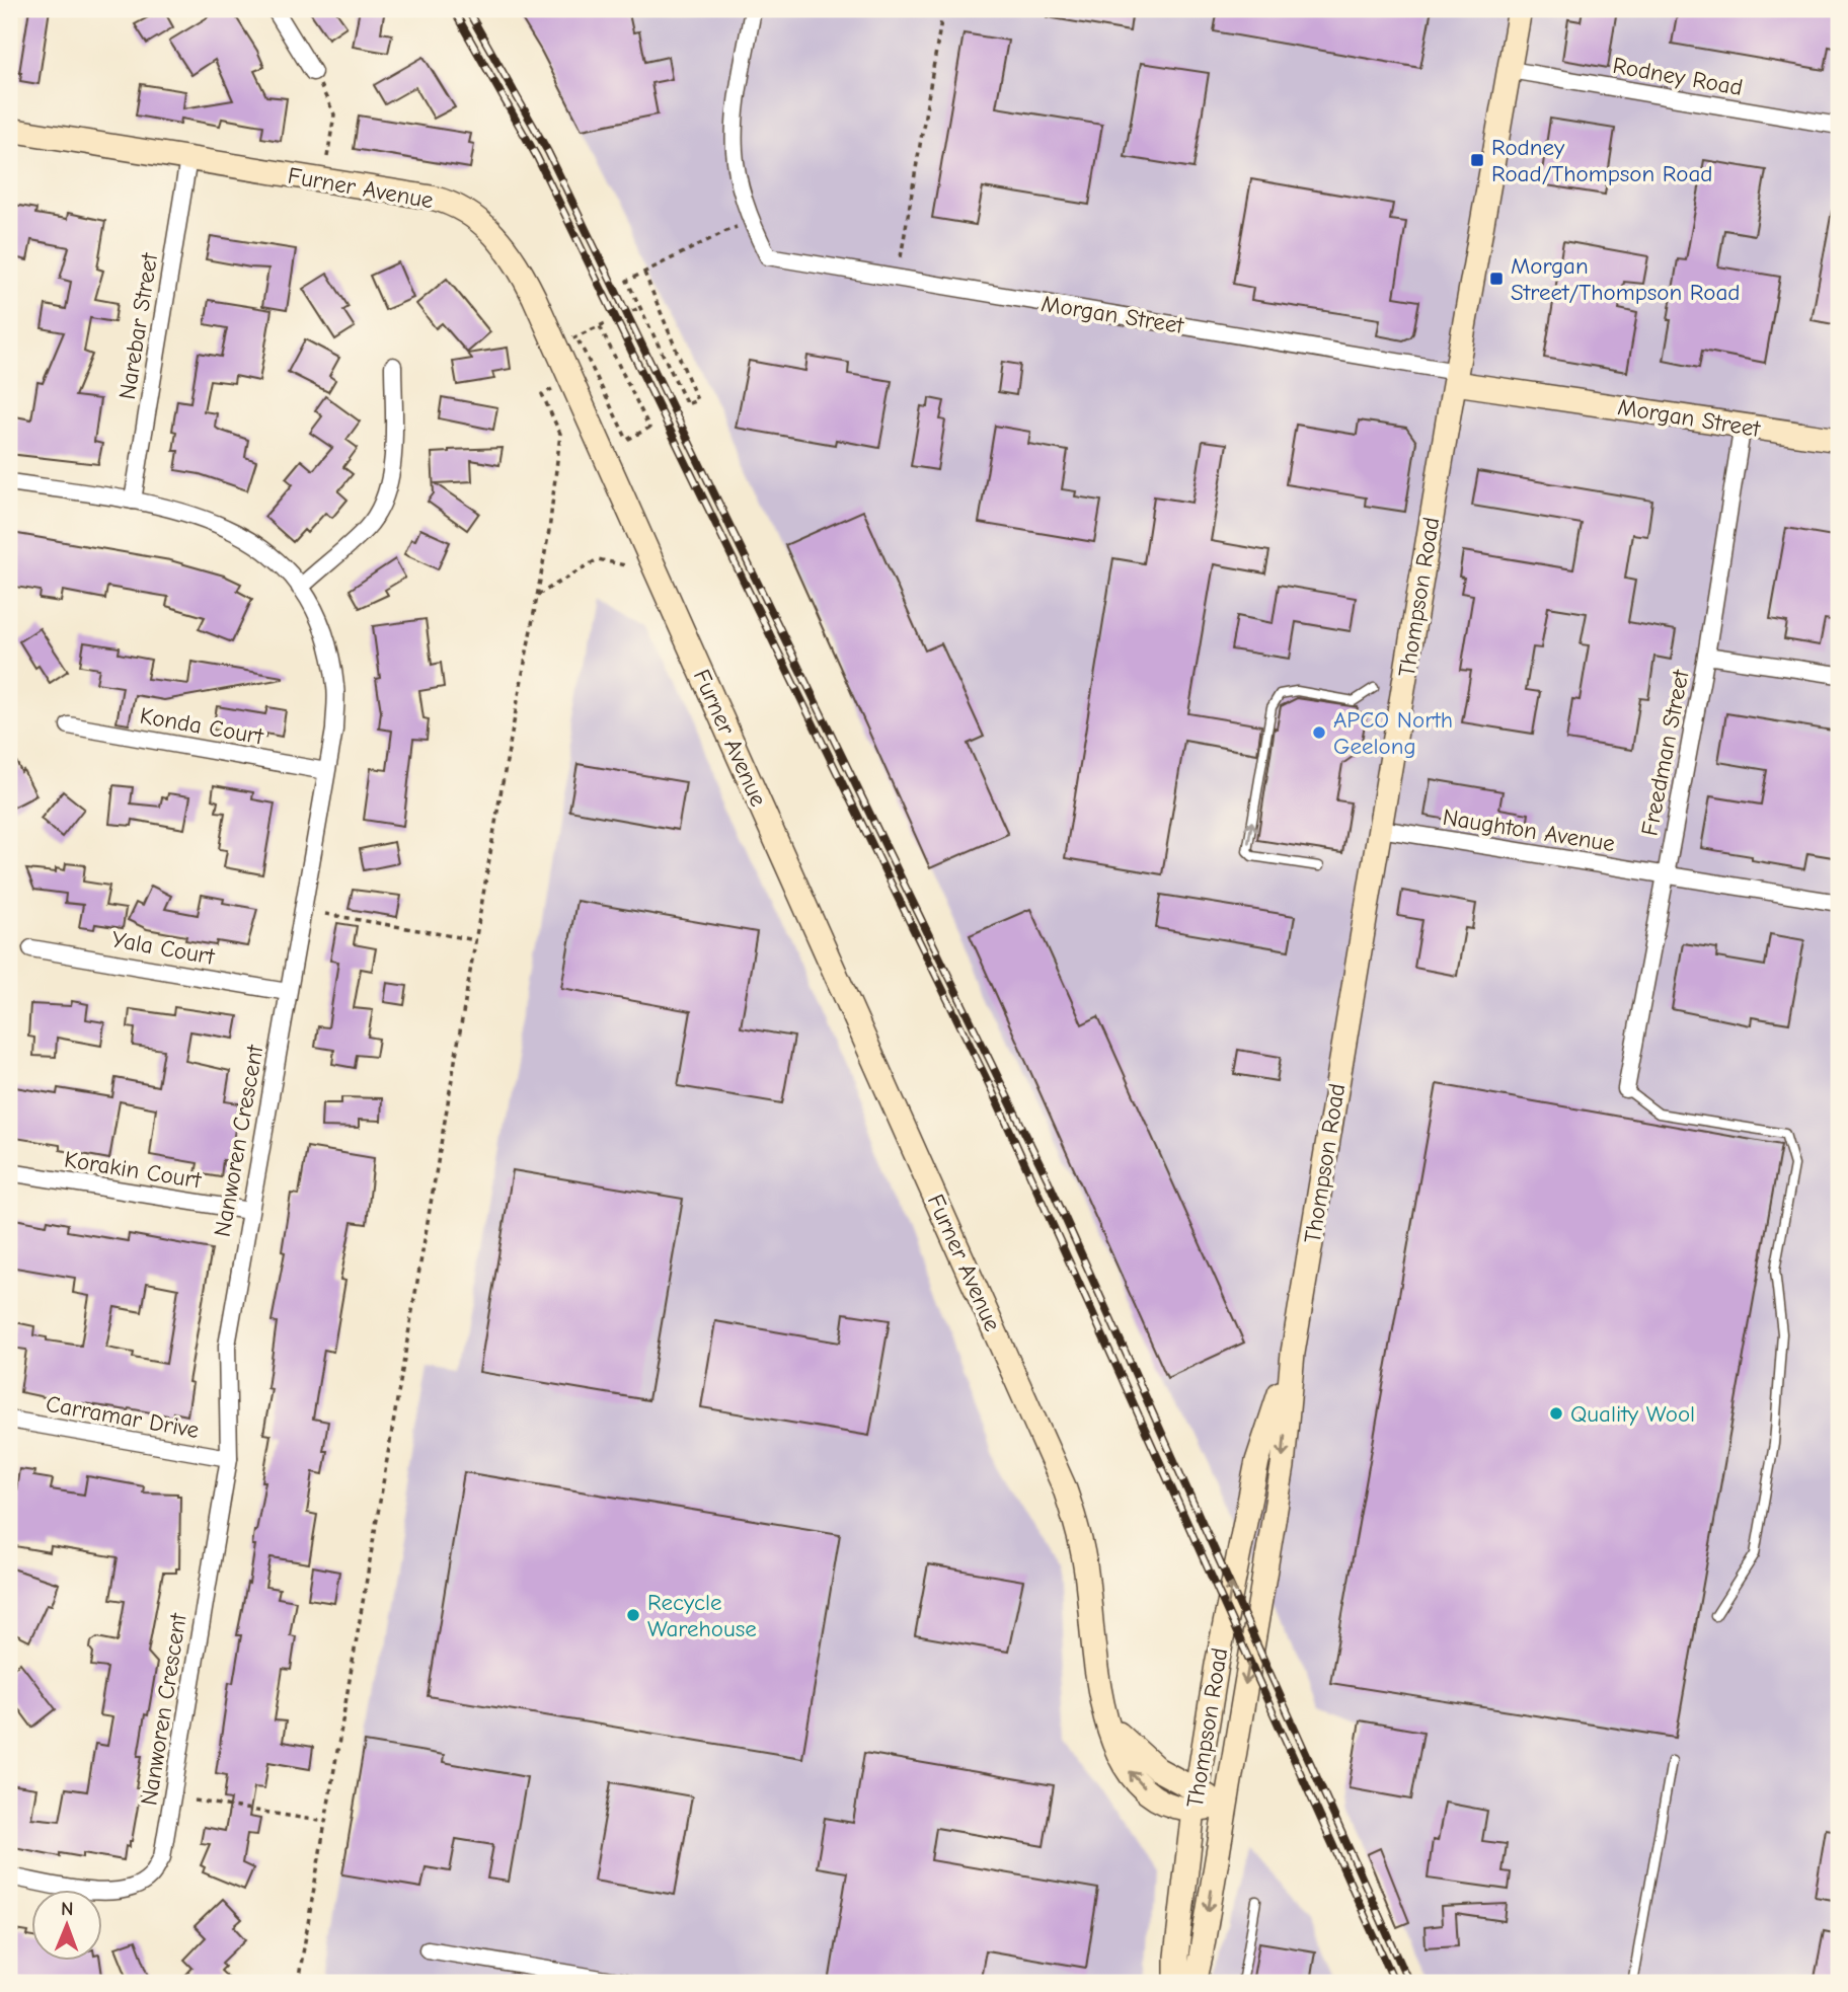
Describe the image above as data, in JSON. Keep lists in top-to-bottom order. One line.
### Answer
{"streets":{"main road":["Furner Avenue","Morgan Street","Thompson Road"],"street":["Rodney Road","Narebar Street","Konda Court","Freedman Street","Naughton Avenue","Yala Court","Nanworen Crescent","Korakin Court","Carramar Drive"]},"crossings":[["Rodney Road","Thompson Road"],["Furner Avenue","Narebar Street"],["Furner Avenue","Thompson Road"],["Morgan Street","Thompson Road"],["Morgan Street","Freedman Street"],["Narebar Street","Nanworen Crescent"],["Thompson Road","Naughton Avenue"],["Konda Court","Nanworen Crescent"],["Freedman Street","Naughton Avenue"],["Yala Court","Nanworen Crescent"],["Nanworen Crescent","Korakin Court"],["Nanworen Crescent","Carramar Drive"]],"places":{"transit":["Rodney Road/Thompson Road","Morgan Street/Thompson Road"],"other":["APCO North Geelong","Quality Wool","Recycle Warehouse"]},"north":"top"}
